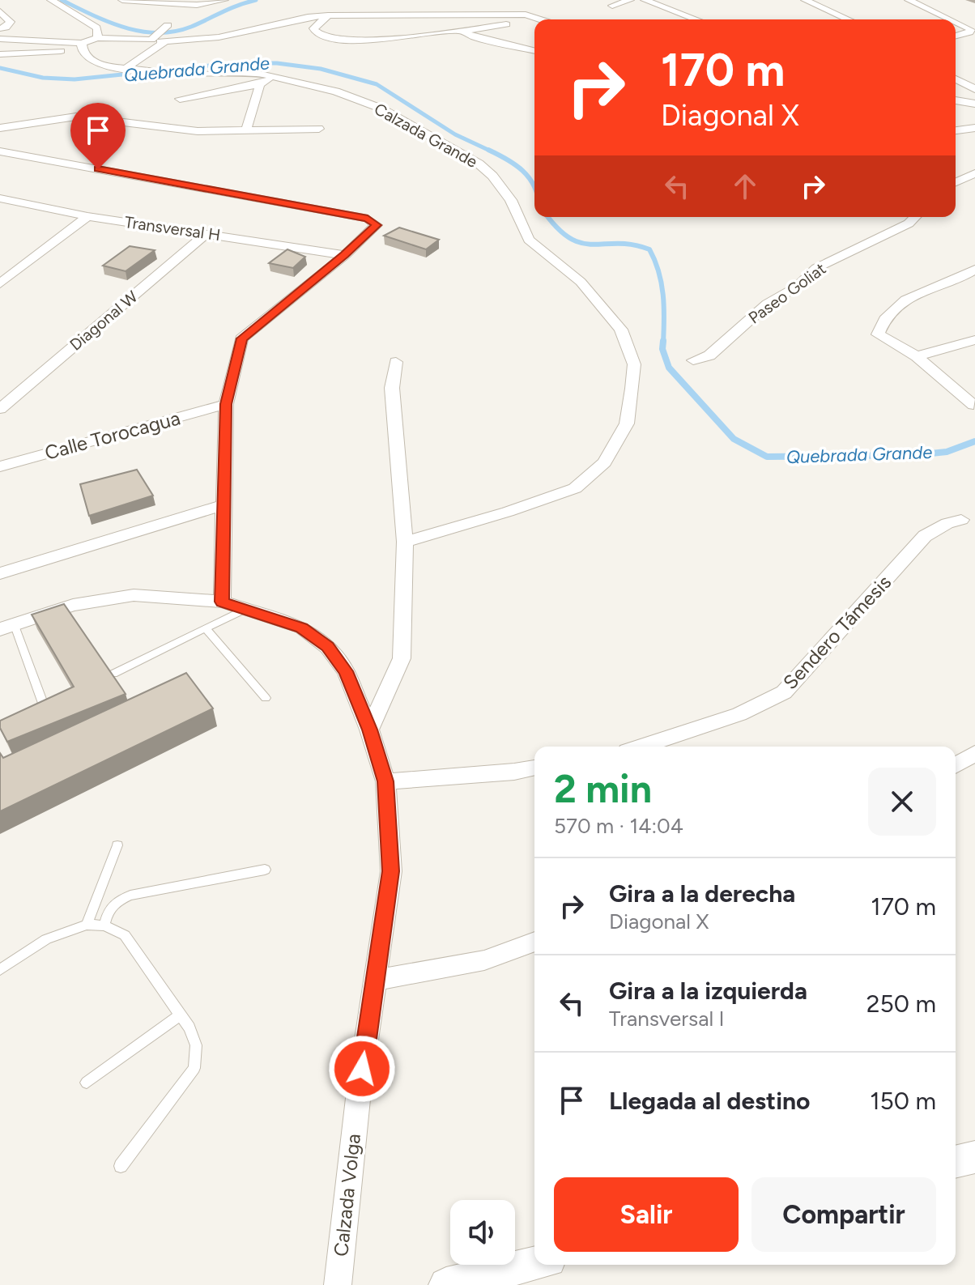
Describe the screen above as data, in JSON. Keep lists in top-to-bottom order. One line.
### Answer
{"streets":{"street":["Calzada Grande","Transversal H","Paseo Goliat","Diagonal W","Calle Torocagua","Sendero Támesis","Calzada Volga"]},"crossings":[["Transversal H","Diagonal W"]],"water":["Quebrada Grande"],"page":{"turn":["170 m","Diagonal X"],"heading":["2 min","570 m · 14:04"],"list":[{"name":"Gira a la derecha","note":"Diagonal X","value":"170 m"},{"name":"Gira a la izquierda","note":"Transversal I","value":"250 m"},{"name":"Llegada al destino","value":"150 m"}],"buttons":["Salir","Compartir"]}}
